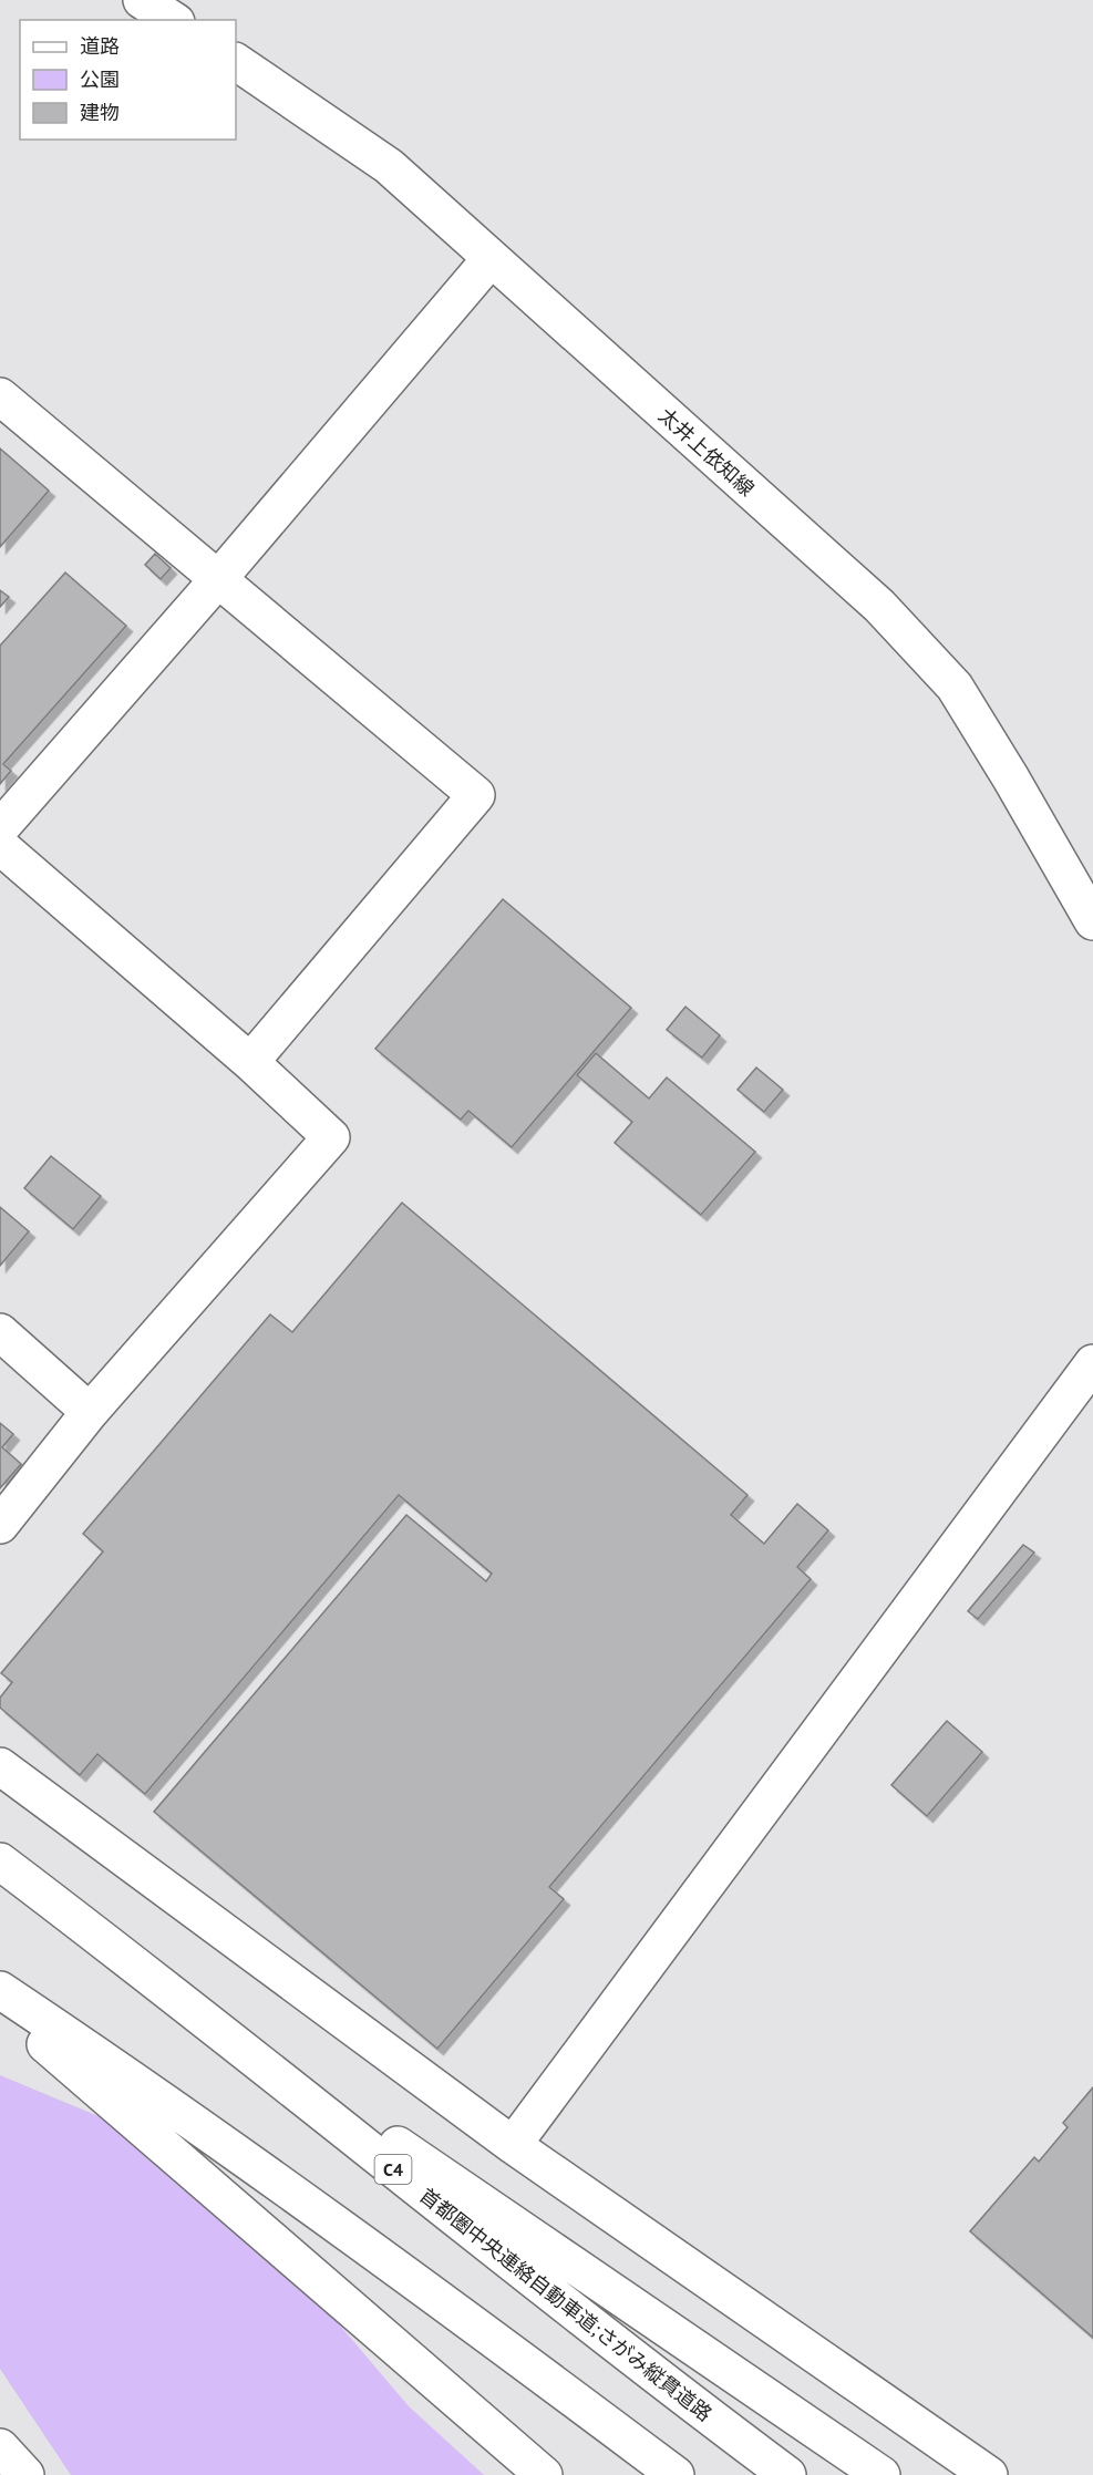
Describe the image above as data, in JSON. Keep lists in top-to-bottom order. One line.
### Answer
{"streets":{"main road":["太井上依知線","C4","首都圏中央連絡自動車道;さがみ縦貫道路"]},"legend":["道路","公園","建物"]}
